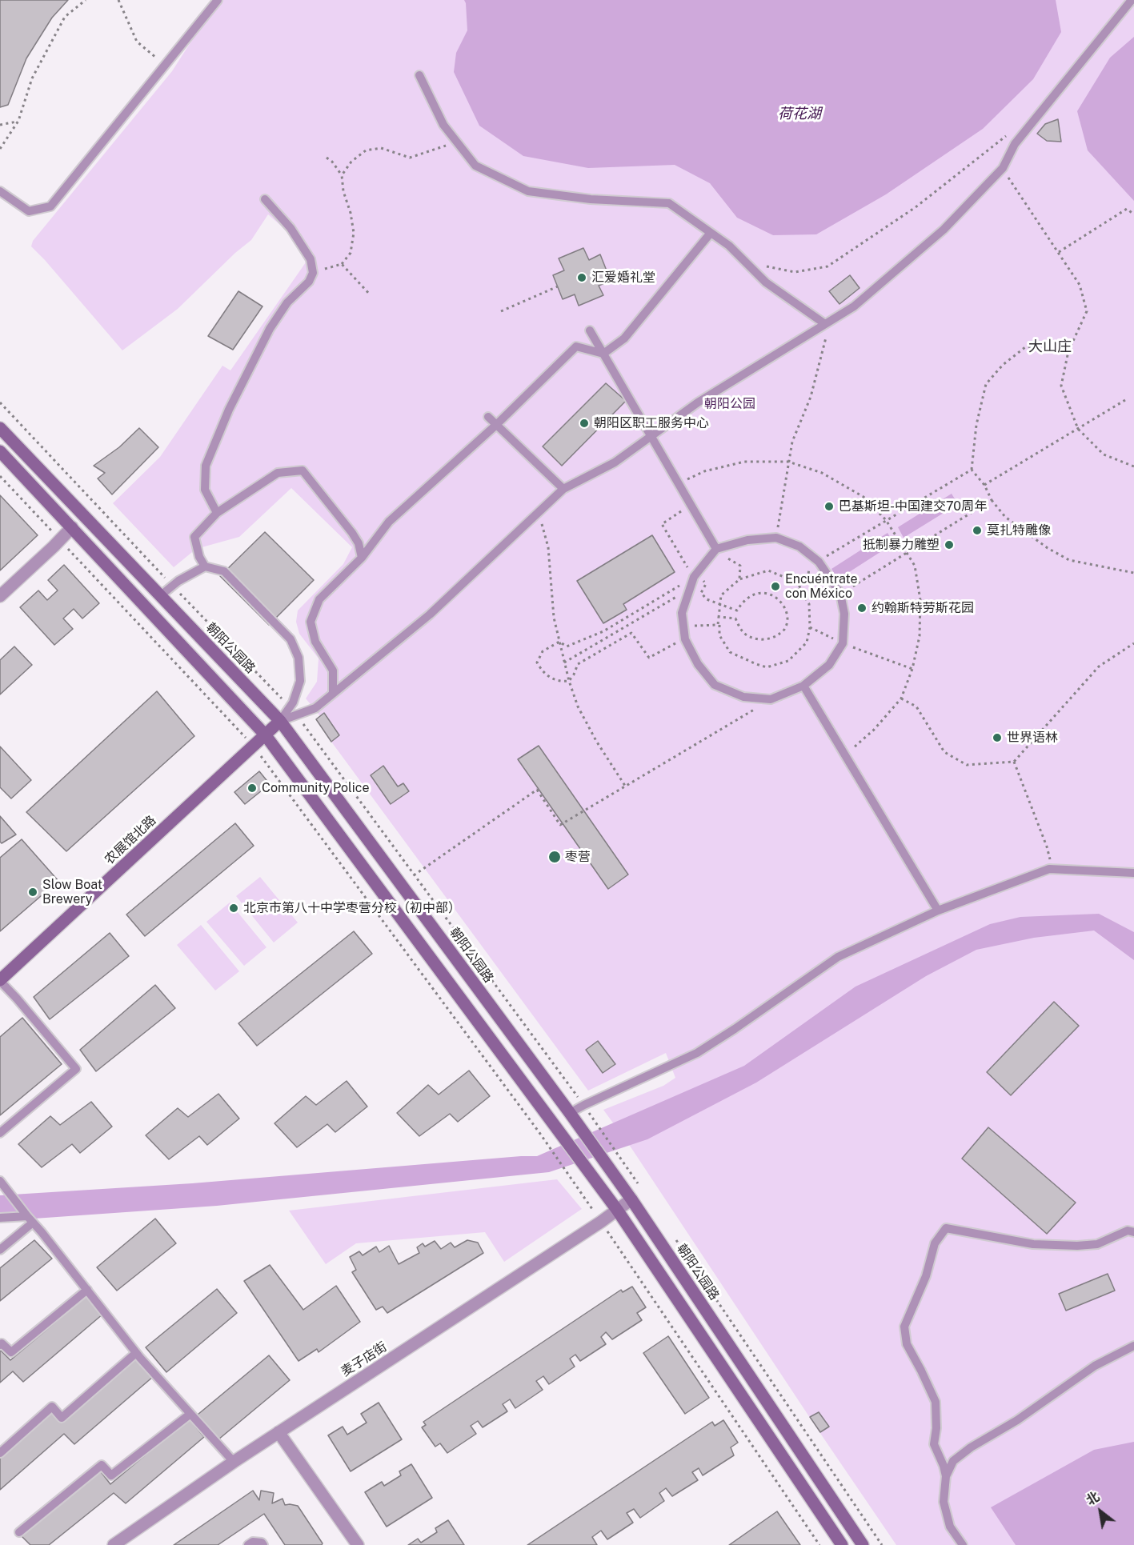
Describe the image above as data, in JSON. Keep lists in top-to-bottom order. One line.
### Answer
{"streets":{"main road":["朝阳公园路","农展馆北路"],"street":["麦子店街"]},"crossings":[["朝阳公园路","农展馆北路"],["朝阳公园路","麦子店街"]],"districts":["大山庄"],"water":["荷花湖"],"parks":["朝阳公园"],"places":["汇爱婚礼堂","朝阳区职工服务中心","巴基斯坦-中国建交70周年","莫扎特雕像","抵制暴力雕塑","Encuéntrate con México","约翰斯特劳斯花园","世界语林","Community Police","枣营","Slow Boat Brewery","北京市第八十中学枣营分校（初中部）"],"north":"top left"}
